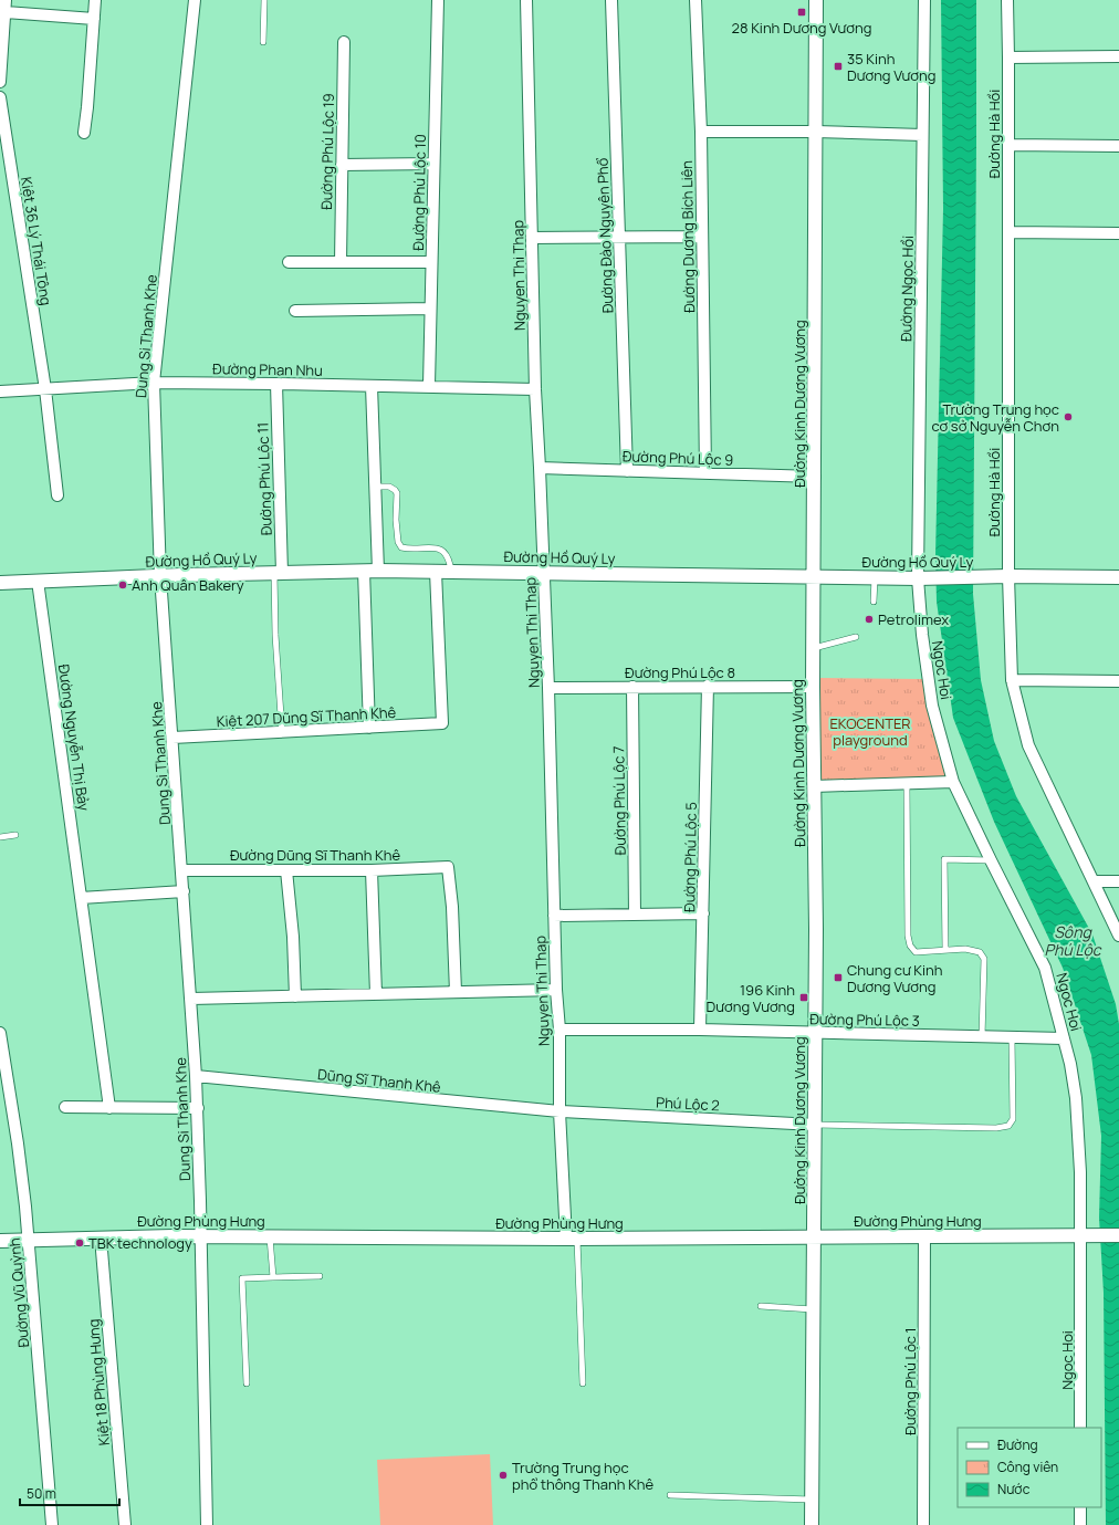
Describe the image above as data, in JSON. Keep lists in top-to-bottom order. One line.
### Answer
{"streets":{"street":["Đường Hà Hồi","Đường Phú Lộc 19","Đường Phú Lộc 10","Đường Đào Nguyên Phổ","Đường Dương Bích Liên","Kiệt 36 Lý Thái Tông","Nguyen Thi Thap","Đường Ngọc Hồi","Dung Si Thanh Khe","Đường Phan Nhu","Đường Kinh Dương Vương","Đường Phú Lộc 9","Đường Phú Lộc 11","Đường Hồ Quý Ly","Ngoc Hoi","Đường Phú Lộc 8","Kiệt 207 Dũng Sĩ Thanh Khê","Đường Nguyễn Thị Bảy","Đường Phú Lộc 7","Đường Dũng Sĩ Thanh Khê","Đường Phú Lộc 5","Đường Phú Lộc 3","Dũng Sĩ Thanh Khê","Phú Lộc 2","Đường Phùng Hưng","Đường Vũ Quỳnh","Đường Phú Lộc 1","Kiệt 18 Phùng Hưng"]},"crossings":[["Đường Hà Hồi","Đường Hồ Quý Ly"],["Đường Phú Lộc 10","Đường Phan Nhu"],["Đường Đào Nguyên Phổ","Đường Phú Lộc 9"],["Đường Dương Bích Liên","Đường Phú Lộc 9"],["Kiệt 36 Lý Thái Tông","Đường Phan Nhu"],["Nguyen Thi Thap","Đường Phan Nhu"],["Nguyen Thi Thap","Đường Phú Lộc 9"],["Nguyen Thi Thap","Đường Hồ Quý Ly"],["Nguyen Thi Thap","Đường Phú Lộc 8"],["Nguyen Thi Thap","Đường Phú Lộc 3"],["Nguyen Thi Thap","Dũng Sĩ Thanh Khê"],["Nguyen Thi Thap","Phú Lộc 2"],["Nguyen Thi Thap","Đường Phùng Hưng"],["Đường Ngọc Hồi","Đường Hồ Quý Ly"],["Đường Ngọc Hồi","Ngoc Hoi"],["Dung Si Thanh Khe","Đường Phan Nhu"],["Dung Si Thanh Khe","Đường Hồ Quý Ly"],["Dung Si Thanh Khe","Kiệt 207 Dũng Sĩ Thanh Khê"],["Dung Si Thanh Khe","Đường Dũng Sĩ Thanh Khê"],["Dung Si Thanh Khe","Dũng Sĩ Thanh Khê"],["Dung Si Thanh Khe","Đường Phùng Hưng"],["Đường Phan Nhu","Đường Phú Lộc 11"],["Đường Kinh Dương Vương","Đường Phú Lộc 9"],["Đường Kinh Dương Vương","Đường Hồ Quý Ly"],["Đường Kinh Dương Vương","Đường Phú Lộc 8"],["Đường Kinh Dương Vương","Đường Phú Lộc 3"],["Đường Kinh Dương Vương","Phú Lộc 2"],["Đường Kinh Dương Vương","Đường Phùng Hưng"],["Đường Phú Lộc 11","Đường Hồ Quý Ly"],["Đường Hồ Quý Ly","Ngoc Hoi"],["Đường Hồ Quý Ly","Kiệt 207 Dũng Sĩ Thanh Khê"],["Đường Hồ Quý Ly","Đường Nguyễn Thị Bảy"],["Ngoc Hoi","Đường Phú Lộc 3"],["Ngoc Hoi","Đường Phùng Hưng"],["Đường Phú Lộc 8","Đường Phú Lộc 7"],["Đường Phú Lộc 8","Đường Phú Lộc 5"],["Đường Phú Lộc 5","Đường Phú Lộc 3"],["Dũng Sĩ Thanh Khê","Phú Lộc 2"],["Đường Phùng Hưng","Đường Vũ Quỳnh"],["Đường Phùng Hưng","Đường Phú Lộc 1"],["Đường Phùng Hưng","Kiệt 18 Phùng Hưng"]],"water":["Sông Phú Lộc"],"parks":["EKOCENTER playground"],"places":{"transit":["28 Kinh Dương Vương","35 Kinh Dương Vương","Chung cư Kinh Dương Vương","196 Kinh Dương Vương"],"other":["Trường Trung học cơ sở Nguyễn Chơn","Anh Quân Bakery","Petrolimex","TBK technology","Trường Trung học phổ thông Thanh Khê"]},"legend":["Đường","Công viên","Nước"],"scale_bar":"50 m"}
